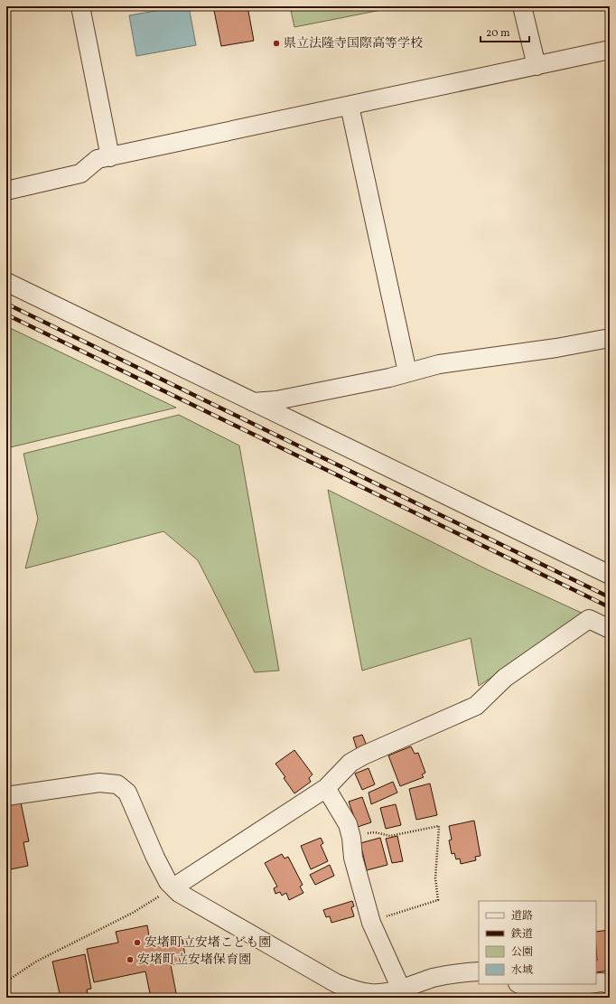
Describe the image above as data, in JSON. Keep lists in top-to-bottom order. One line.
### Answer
{"places":["県立法隆寺国際高等学校","安堵町立安堵こども園","安堵町立安堵保育園"],"legend":["道路","鉄道","公園","水域"],"scale_bar":"20 m"}
